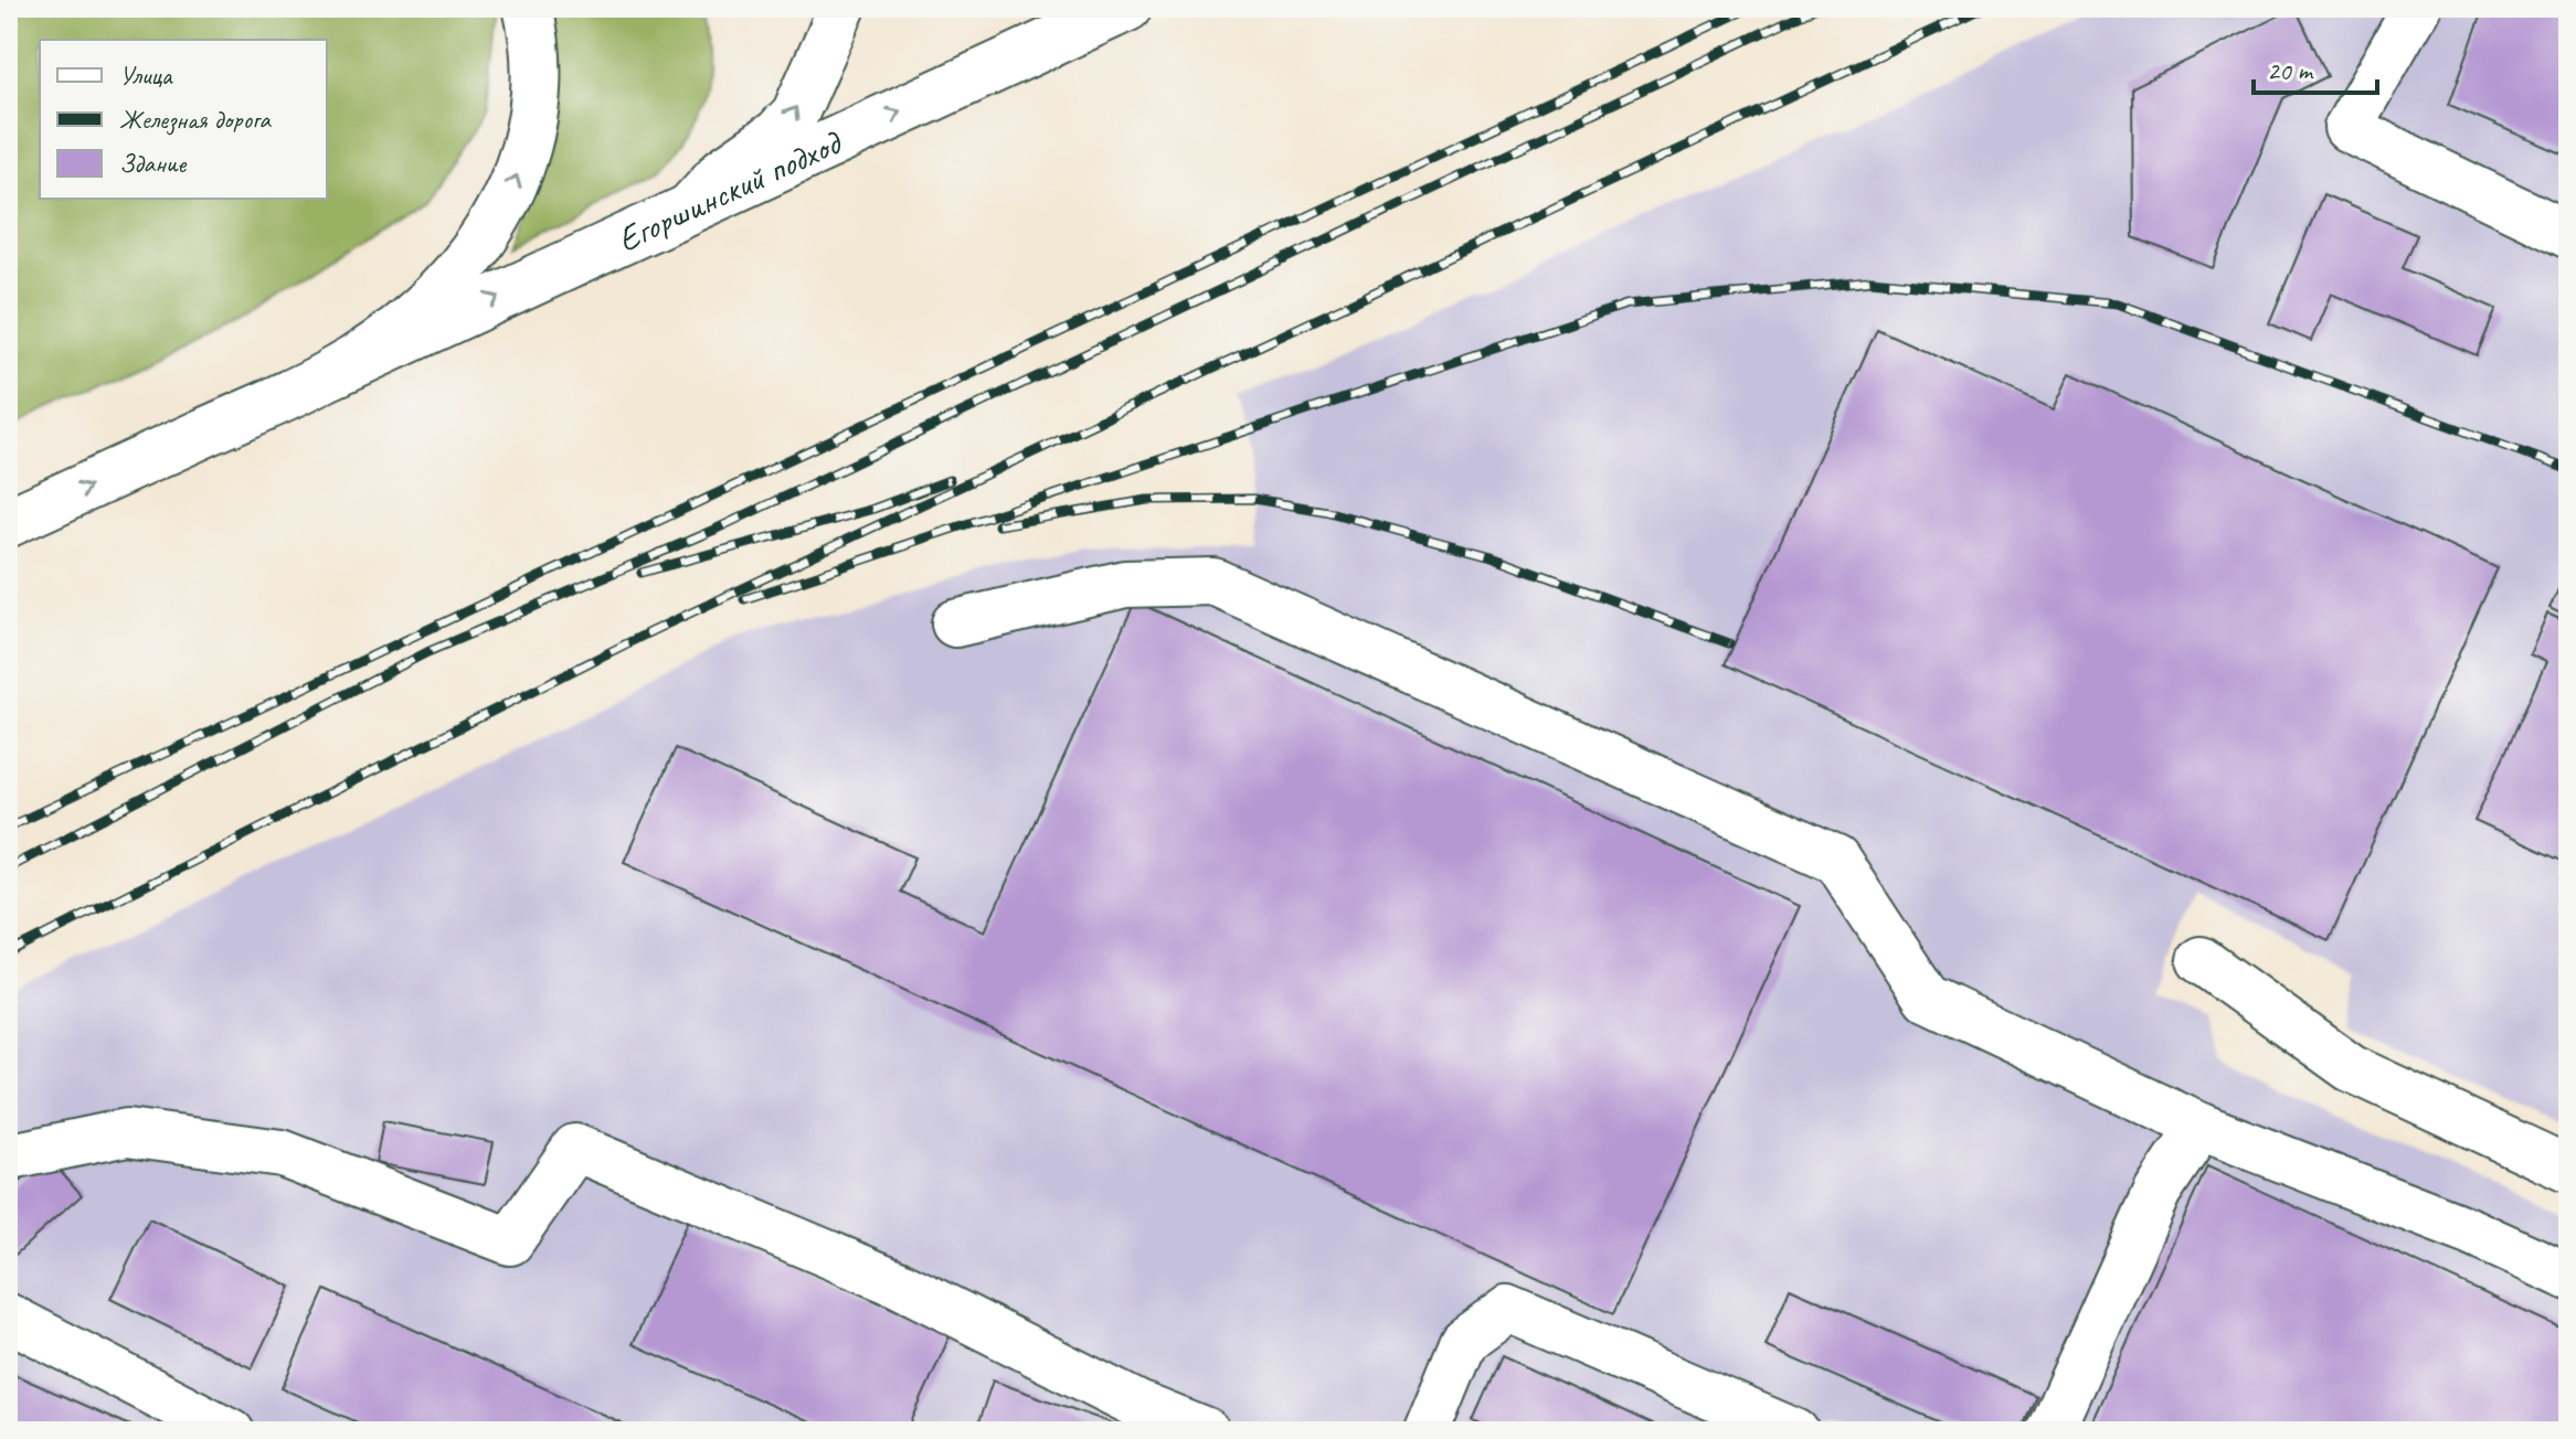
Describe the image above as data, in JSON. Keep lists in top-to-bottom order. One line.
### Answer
{"streets":{"main road":["Егоршинский подход"]},"one_way":["Егоршинский подход"],"legend":["Улица","Железная дорога","Здание"],"scale_bar":"20 m"}
